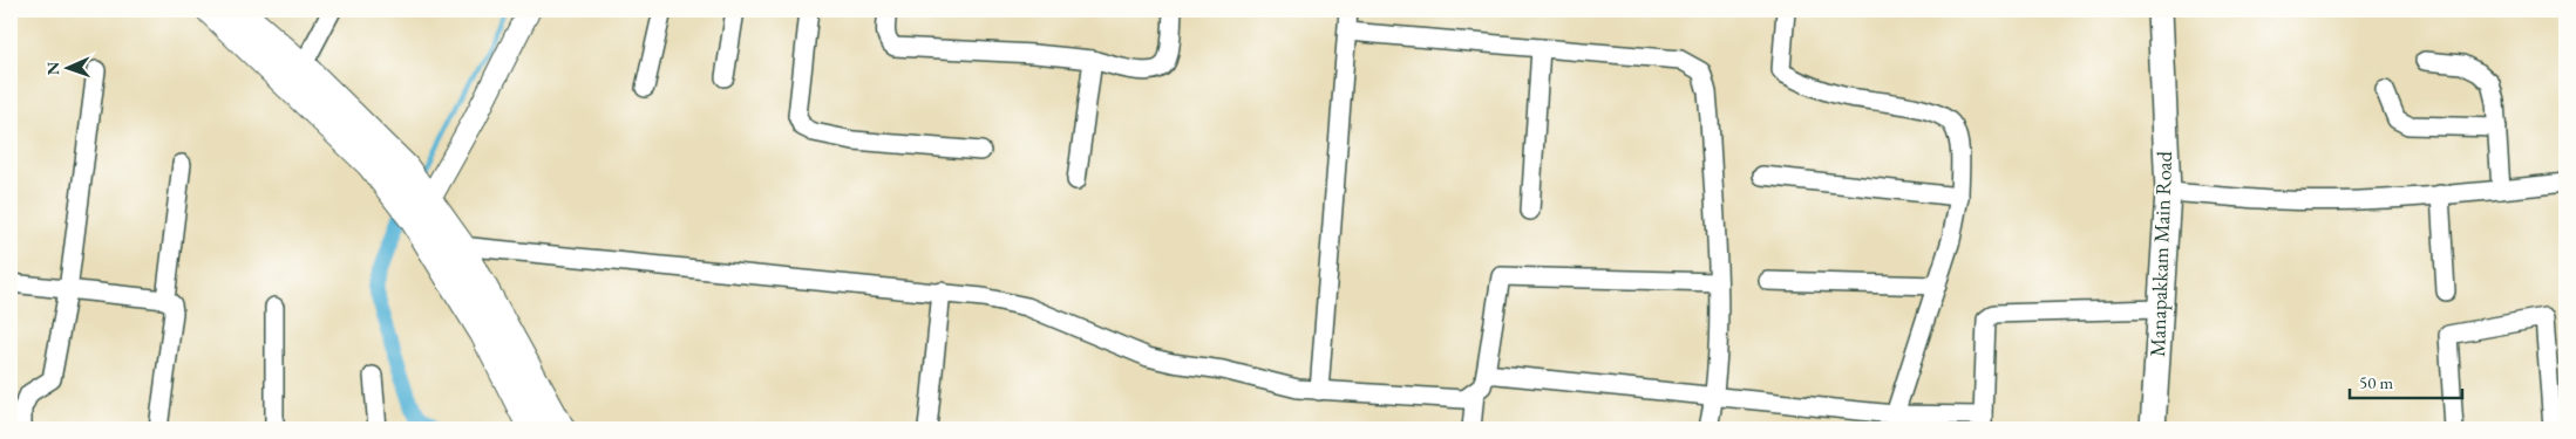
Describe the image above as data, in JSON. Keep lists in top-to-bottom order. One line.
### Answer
{"streets":{"main road":["Manapakkam Main Road"]},"scale_bar":"50 m","north":"left"}
